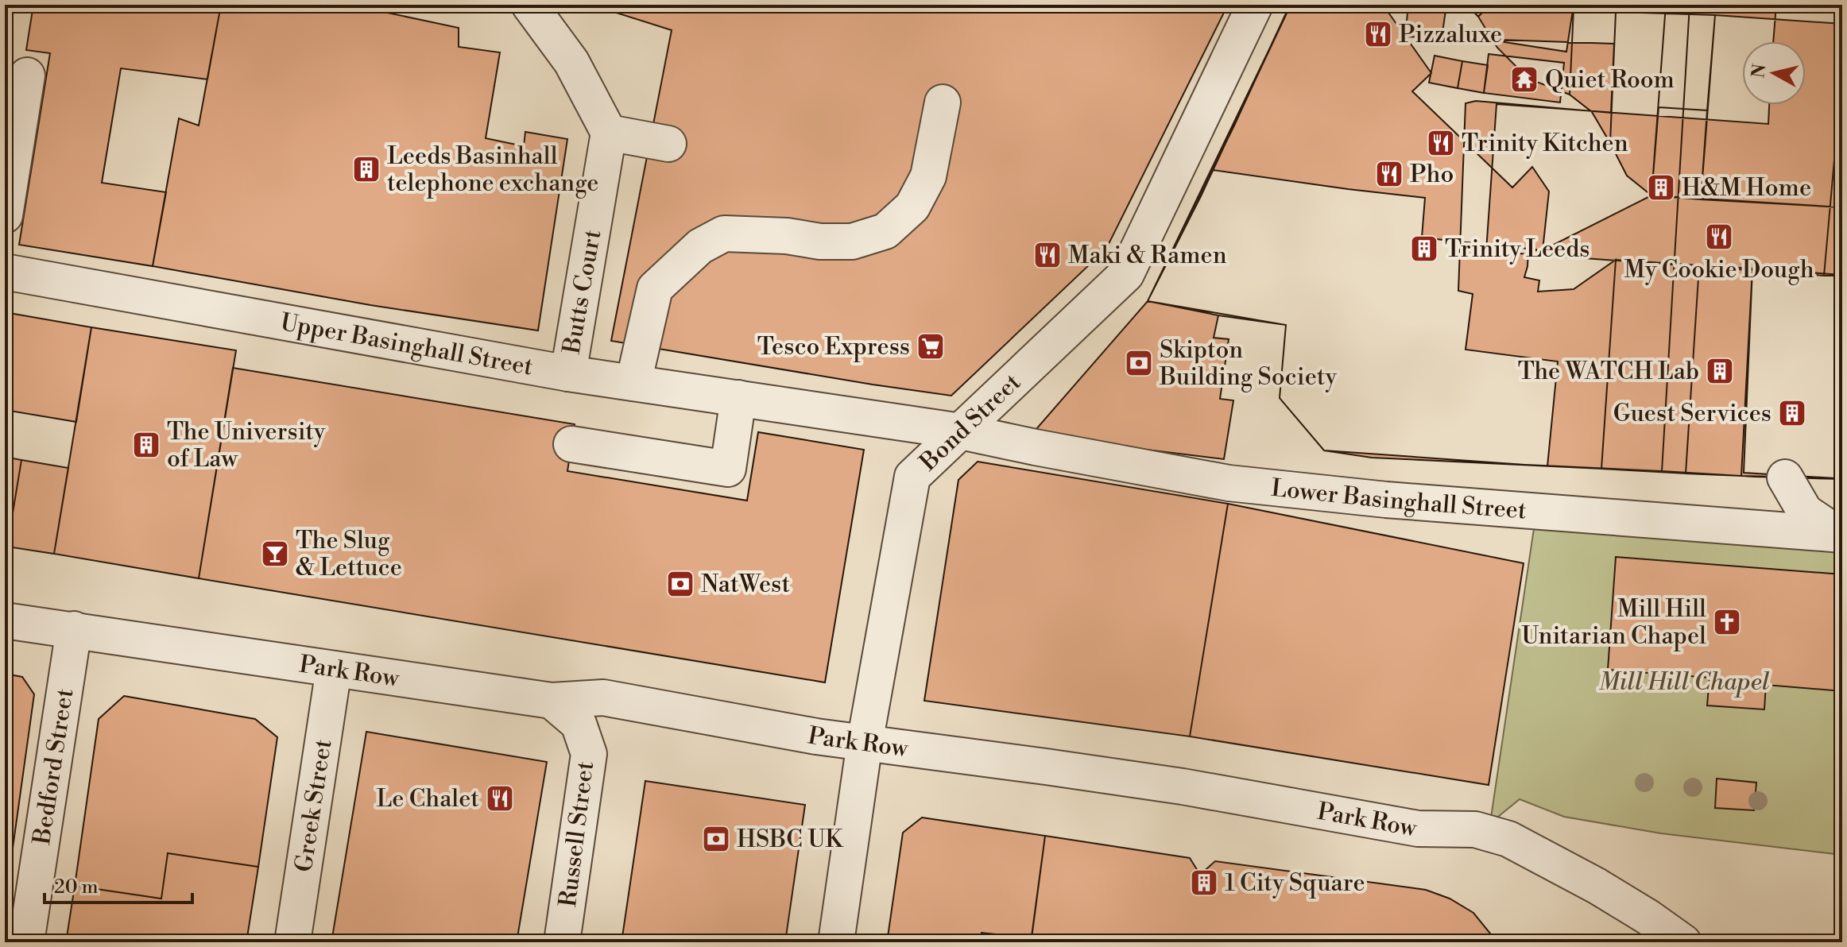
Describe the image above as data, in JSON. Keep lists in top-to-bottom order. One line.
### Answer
{"streets":{"street":["Butts Court","Upper Basinghall Street","Bond Street","Lower Basinghall Street","Park Row","Bedford Street","Greek Street","Russell Street"]},"crossings":[["Butts Court","Upper Basinghall Street"],["Upper Basinghall Street","Bond Street"],["Upper Basinghall Street","Lower Basinghall Street"],["Bond Street","Lower Basinghall Street"],["Bond Street","Park Row"],["Park Row","Bedford Street"],["Park Row","Greek Street"],["Park Row","Russell Street"]],"parks":["Mill Hill Chapel"],"places":{"restaurant":["Pizzaluxe","Trinity Kitchen","Pho","My Cookie Dough","Maki & Ramen","Le Chalet"],"temple":["Quiet Room"],"building":["Leeds Basinhall telephone exchange","H&M Home","Trinity Leeds","The WATCH Lab","Guest Services","The University of Law","1 City Square"],"supermarket":["Tesco Express"],"bank":["Skipton Building Society","NatWest","HSBC UK"],"bar":["The Slug & Lettuce"],"church":["Mill Hill Unitarian Chapel"]},"scale_bar":"20 m","north":"left"}
